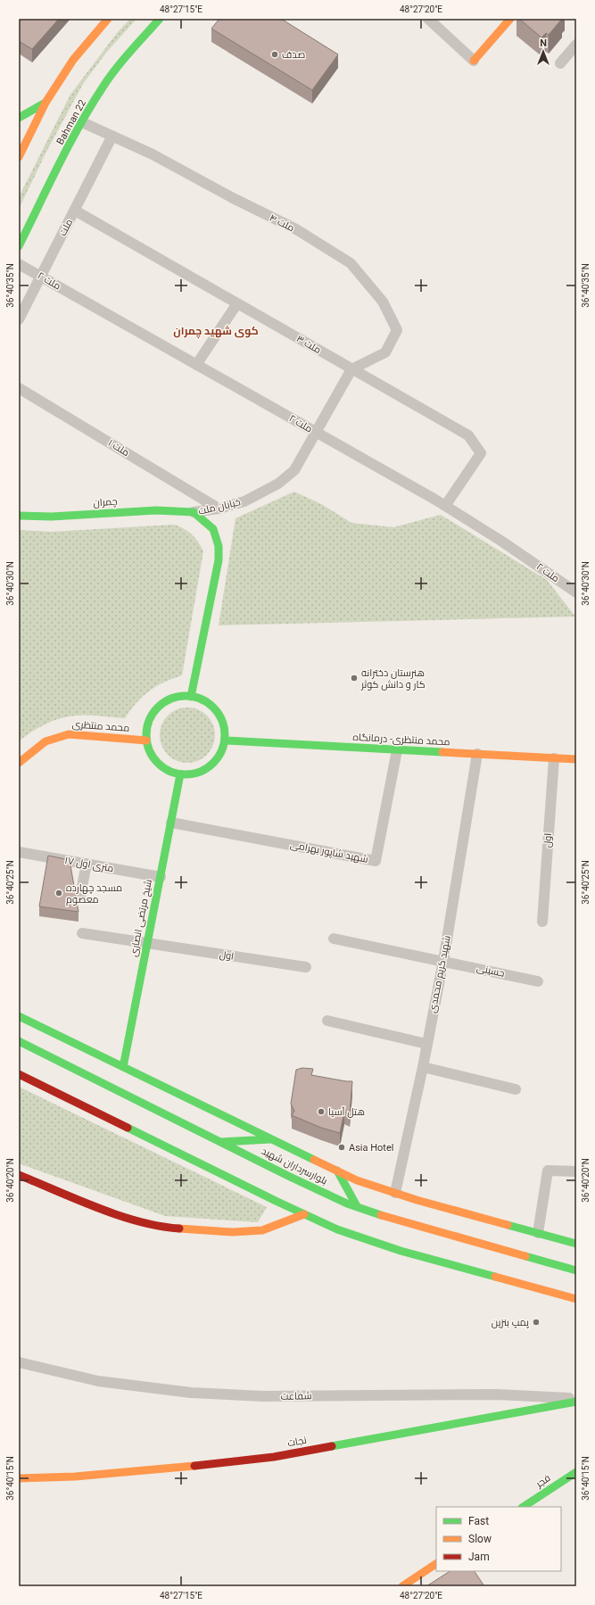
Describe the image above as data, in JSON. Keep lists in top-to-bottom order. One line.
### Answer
{"streets":{"main road":["Bahman 22","چمران","خیابان ملت","محمد منتظری","محمد منتظری- درمانگاه","شیخ مرتضی انصاری","بلوارسرداران شهید","نجات","فجر"],"street":["ملت ۴","ملت","ملت ۲","ملت ۳","ملت ۱","اول","شهید شاپور بهرامی","۱۷ متری اول","حسینی","شهید کریم محمدی","شفاعت"]},"crossings":[["Bahman 22","ملت ۴"],["ملت ۴","ملت"],["ملت ۴","ملت ۳"],["ملت ۴","خیابان ملت"],["ملت","ملت ۲"],["ملت","ملت ۳"],["ملت ۲","ملت ۳"],["ملت ۲","خیابان ملت"],["ملت ۳","خیابان ملت"],["ملت ۱","خیابان ملت"],["چمران","خیابان ملت"],["خیابان ملت","محمد منتظری"],["خیابان ملت","محمد منتظری- درمانگاه"],["خیابان ملت","شیخ مرتضی انصاری"],["محمد منتظری","محمد منتظری- درمانگاه"],["محمد منتظری","شیخ مرتضی انصاری"],["محمد منتظری- درمانگاه","اول"],["محمد منتظری- درمانگاه","شهید شاپور بهرامی"],["محمد منتظری- درمانگاه","شیخ مرتضی انصاری"],["محمد منتظری- درمانگاه","شهید کریم محمدی"],["اول","شیخ مرتضی انصاری"],["شهید شاپور بهرامی","شیخ مرتضی انصاری"],["۱۷ متری اول","شیخ مرتضی انصاری"],["حسینی","شهید کریم محمدی"],["شفاعت","نجات"]],"districts":["کوی شهید چمران"],"places":["صدف","هنرستان دخترانه کار و دانش کوثر","مسجد چهارده معصوم","هتل آسیا","Asia Hotel","پمپ بنزین"],"legend":["Fast","Slow","Jam"],"north":"top","coordinates":["48°27'15\"E","48°27'20\"E","36°40'35\"N","36°40'30\"N","36°40'25\"N","36°40'20\"N","36°40'15\"N"]}
